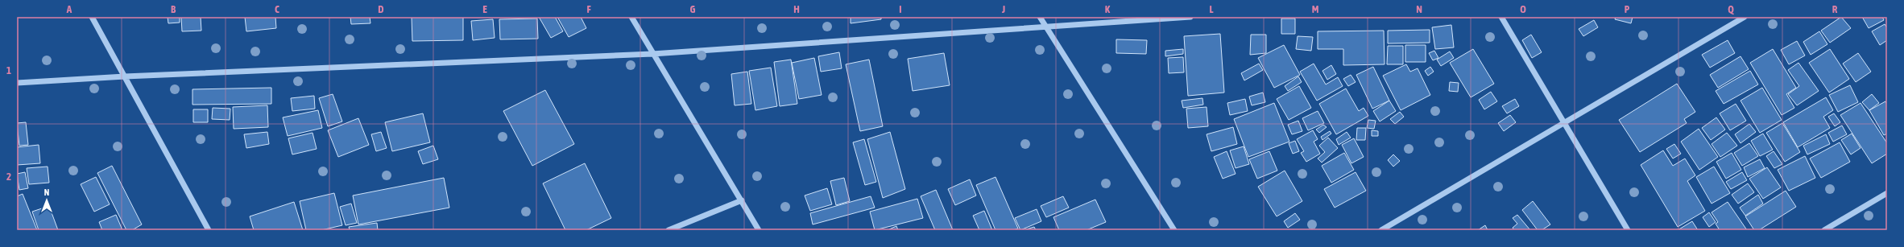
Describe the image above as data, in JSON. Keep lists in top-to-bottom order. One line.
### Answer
{"north":"top","grid":{"columns":["A","B","C","D","E","F","G","H","I","J","K","L","M","N","O","P","Q","R"],"rows":["1","2"]}}
